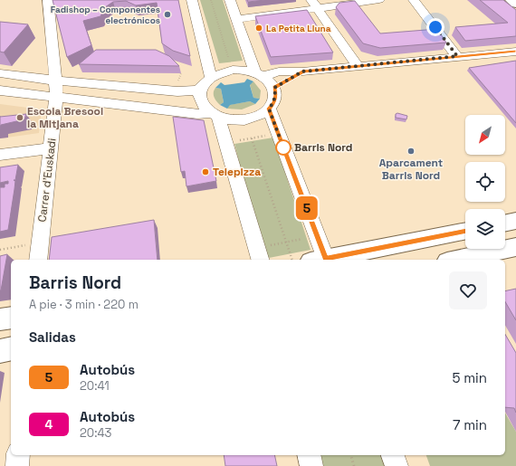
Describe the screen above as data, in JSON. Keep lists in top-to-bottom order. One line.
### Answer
{"streets":{"street":["Carrer d'Euskadi"]},"places":["Fadishop – Componentes electrónicos","La Petita Lluna","Escola Bresool la Mitjana","Barris Nord","Aparcament Barris Nord","Telepizza"],"lines":["bus line 5"],"north":"bottom left","page":{"on_map":"5","heading":[["Barris Nord","A pie · 3 min · 220 m"],"Salidas"],"list":[{"mark":"5","name":"Autobús","note":"20:41","value":"5 min"},{"mark":"4","name":"Autobús","note":"20:43","value":"7 min"}]}}
